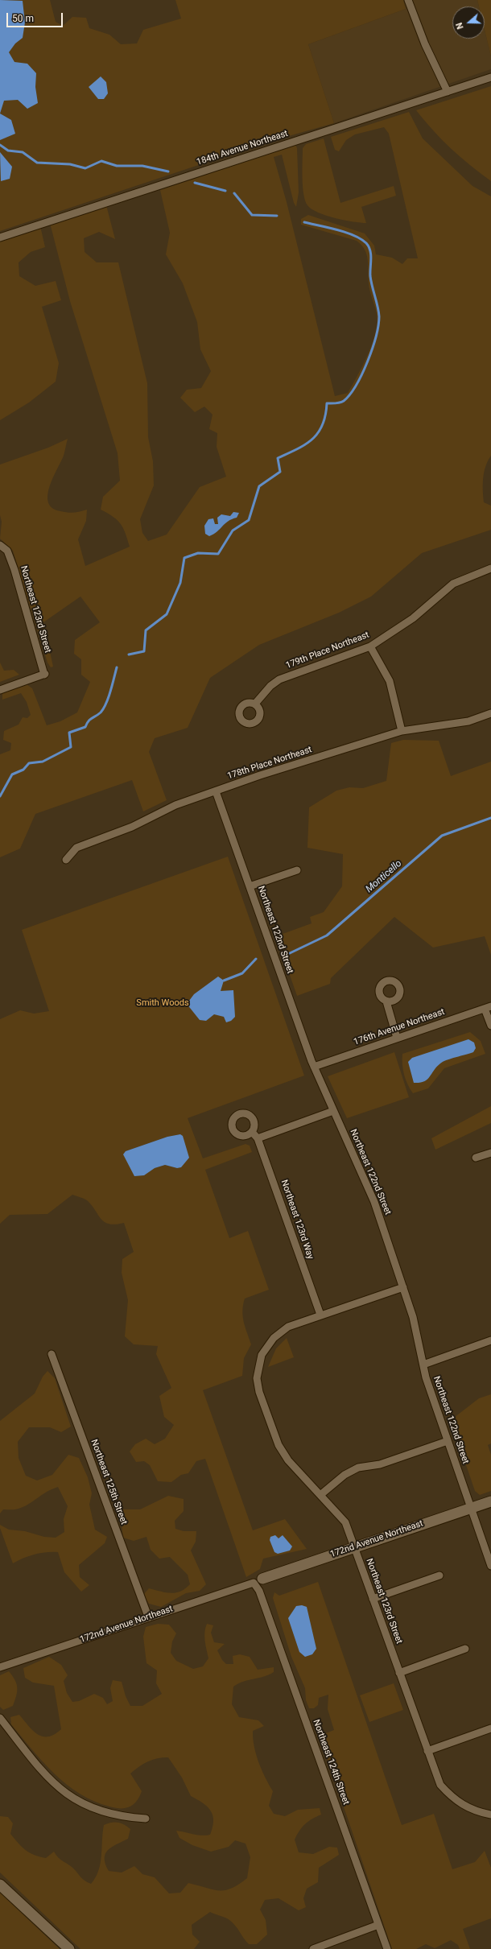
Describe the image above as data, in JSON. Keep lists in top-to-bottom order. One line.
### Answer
{"streets":{"street":["184th Avenue Northeast","Northeast 123rd Street","179th Place Northeast","178th Place Northeast","Northeast 122nd Street","176th Avenue Northeast","Northeast 123rd Way","Northeast 125th Street","172nd Avenue Northeast","Northeast 124th Street"]},"crossings":[["Northeast 123rd Street","Northeast 122nd Street"],["Northeast 123rd Street","Northeast 123rd Way"],["Northeast 123rd Street","172nd Avenue Northeast"],["178th Place Northeast","Northeast 122nd Street"],["Northeast 122nd Street","176th Avenue Northeast"],["Northeast 122nd Street","172nd Avenue Northeast"],["Northeast 125th Street","172nd Avenue Northeast"],["172nd Avenue Northeast","Northeast 124th Street"]],"water":["Monticello"],"parks":["Smith Woods"],"scale_bar":"50 m","north":"left"}
